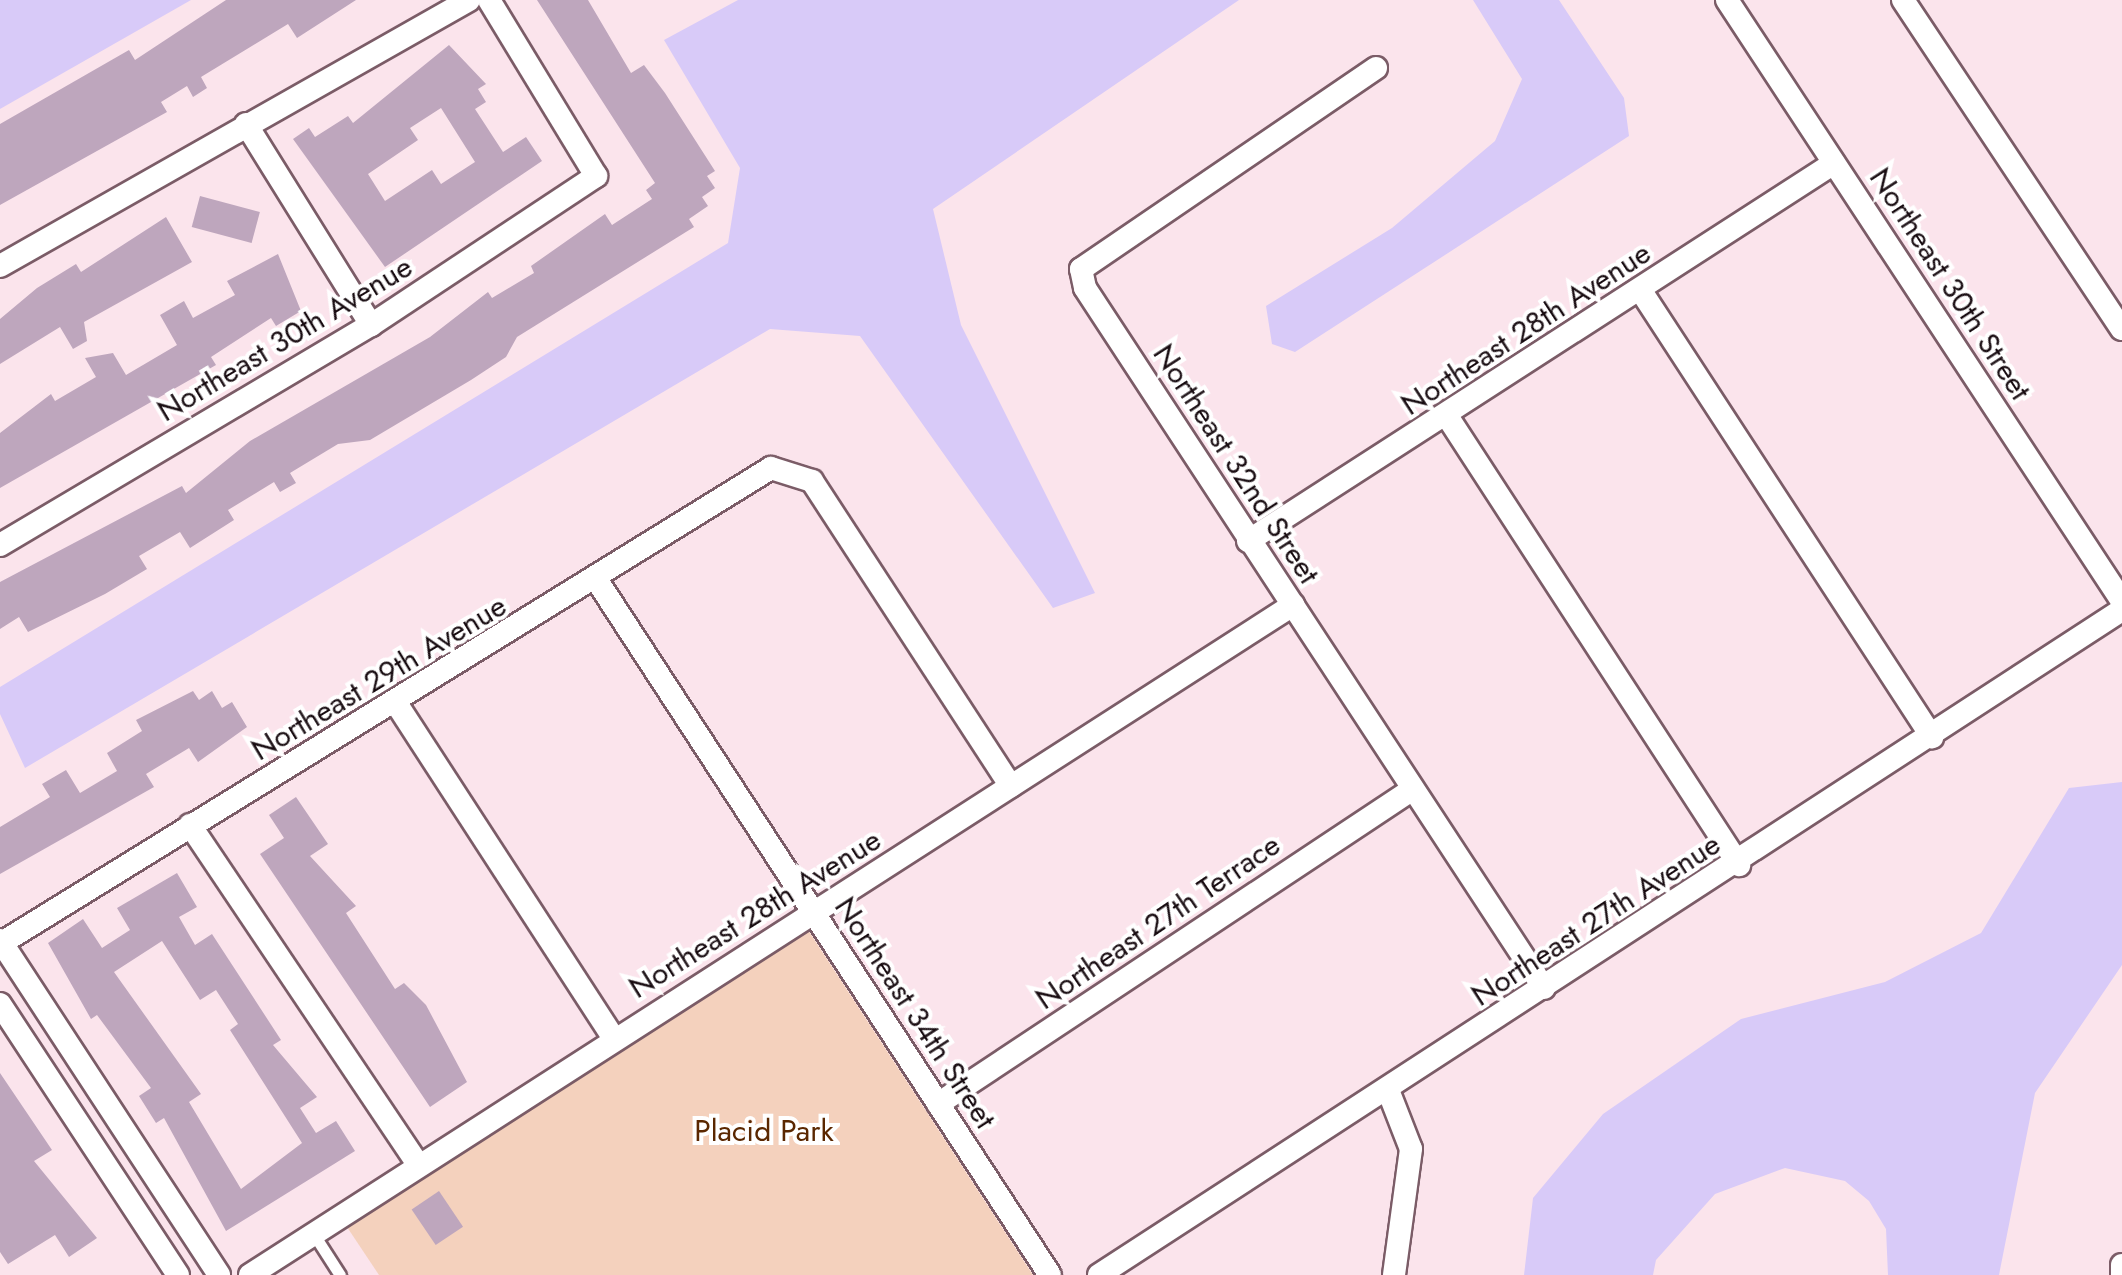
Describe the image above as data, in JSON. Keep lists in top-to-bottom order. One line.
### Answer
{"streets":{"street":["Northeast 30th Street","Northeast 28th Avenue","Northeast 30th Avenue","Northeast 32nd Street","Northeast 29th Avenue","Northeast 27th Avenue","Northeast 27th Terrace","Northeast 34th Street"]},"crossings":[["Northeast 30th Street","Northeast 28th Avenue"],["Northeast 28th Avenue","Northeast 32nd Street"],["Northeast 28th Avenue","Northeast 29th Avenue"],["Northeast 28th Avenue","Northeast 34th Street"],["Northeast 32nd Street","Northeast 27th Avenue"],["Northeast 32nd Street","Northeast 27th Terrace"],["Northeast 29th Avenue","Northeast 34th Street"],["Northeast 27th Terrace","Northeast 34th Street"]],"parks":["Placid Park"]}
